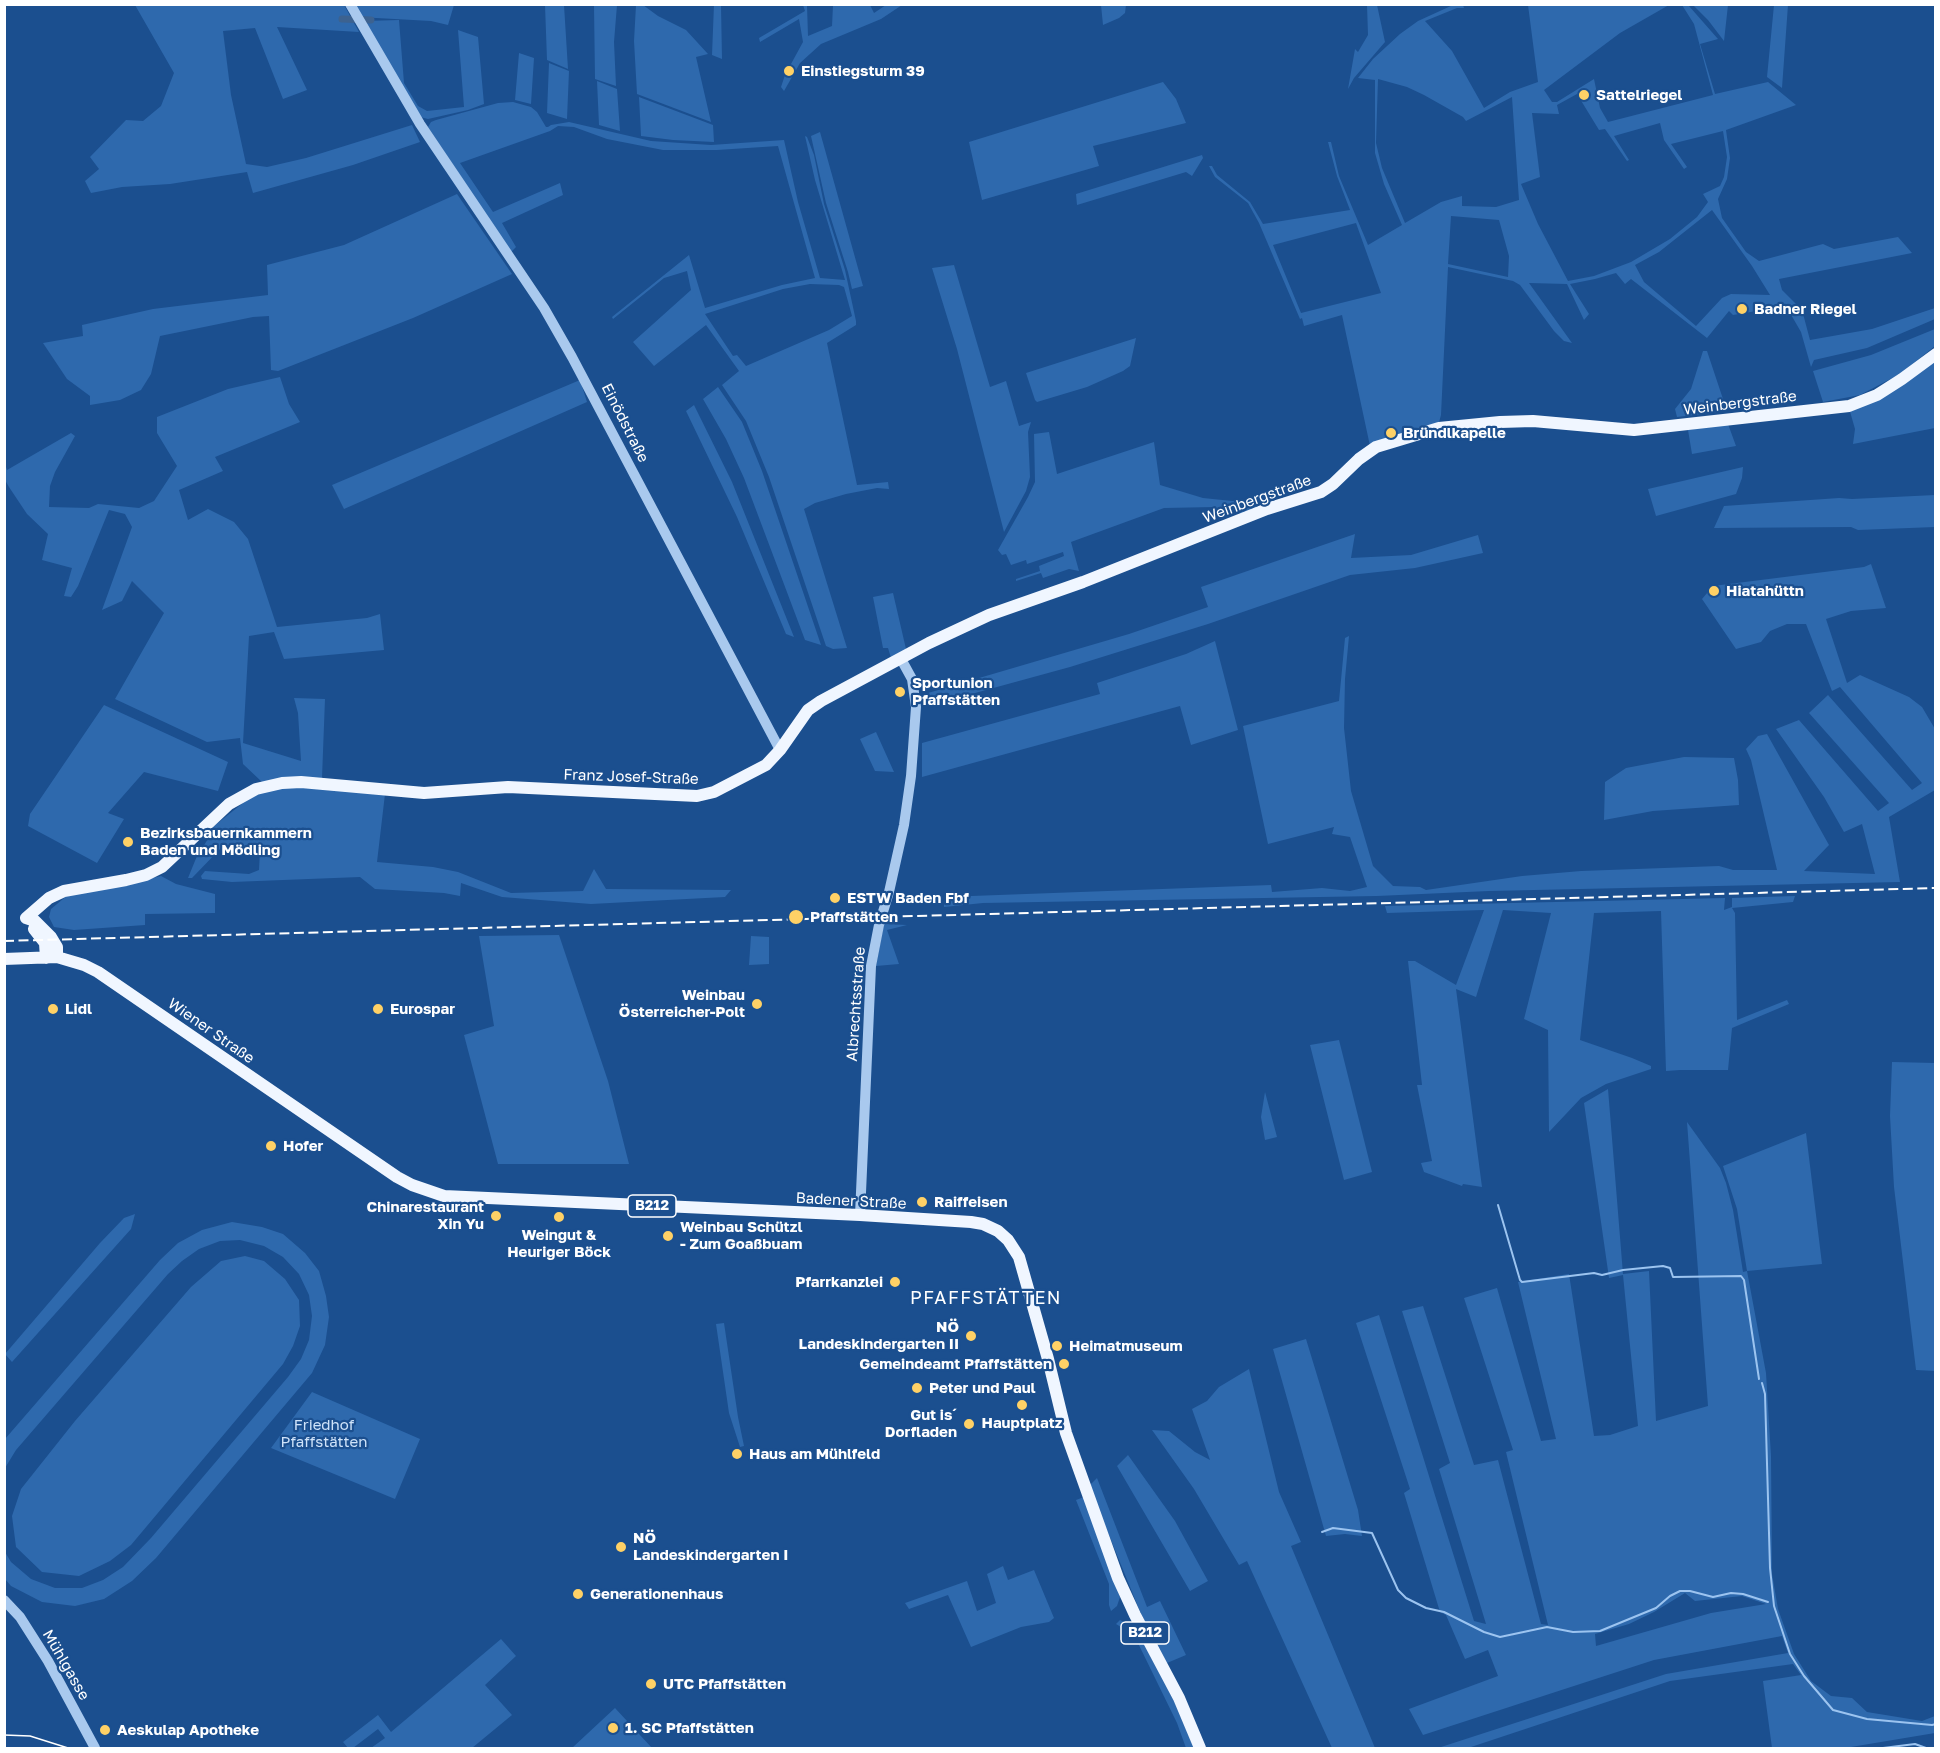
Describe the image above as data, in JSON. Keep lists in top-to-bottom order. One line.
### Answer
{"streets":{"main road":["Weinbergstraße","Franz Josef-Straße","Wiener Straße","Badener Straße","B212"],"street":["Einödstraße","Albrechtsstraße","Mühlgasse"]},"crossings":[["Weinbergstraße","Franz Josef-Straße"],["Weinbergstraße","Albrechtsstraße"],["Einödstraße","Franz Josef-Straße"],["Franz Josef-Straße","Albrechtsstraße"],["Franz Josef-Straße","Wiener Straße"],["Franz Josef-Straße","B212"],["Albrechtsstraße","Badener Straße"],["Wiener Straße","Badener Straße"],["Wiener Straße","B212"]],"districts":["PFAFFSTÄTTEN"],"parks":["Friedhof Pfaffstätten"],"places":["Einstiegsturm 39","Sattelriegel","Badner Riegel","Bründlkapelle","Hiatahüttn","Sportunion Pfaffstätten","Bezirksbauernkammern Baden und Mödling","ESTW Baden Fbf","Pfaffstätten","Weinbau Österreicher-Polt","Lidl","Eurospar","Hofer","Raiffeisen","Chinarestaurant Xin Yu","Weingut & Heuriger Böck","Weinbau Schützl - Zum Goaßbuam","Pfarrkanzlei","NÖ Landeskindergarten II","Heimatmuseum","Gemeindeamt Pfaffstätten","Peter und Paul","Hauptplatz","Gut is´ Dorfladen","Haus am Mühlfeld","NÖ Landeskindergarten I","Generationenhaus","UTC Pfaffstätten","1. SC Pfaffstätten","Aeskulap Apotheke"]}
